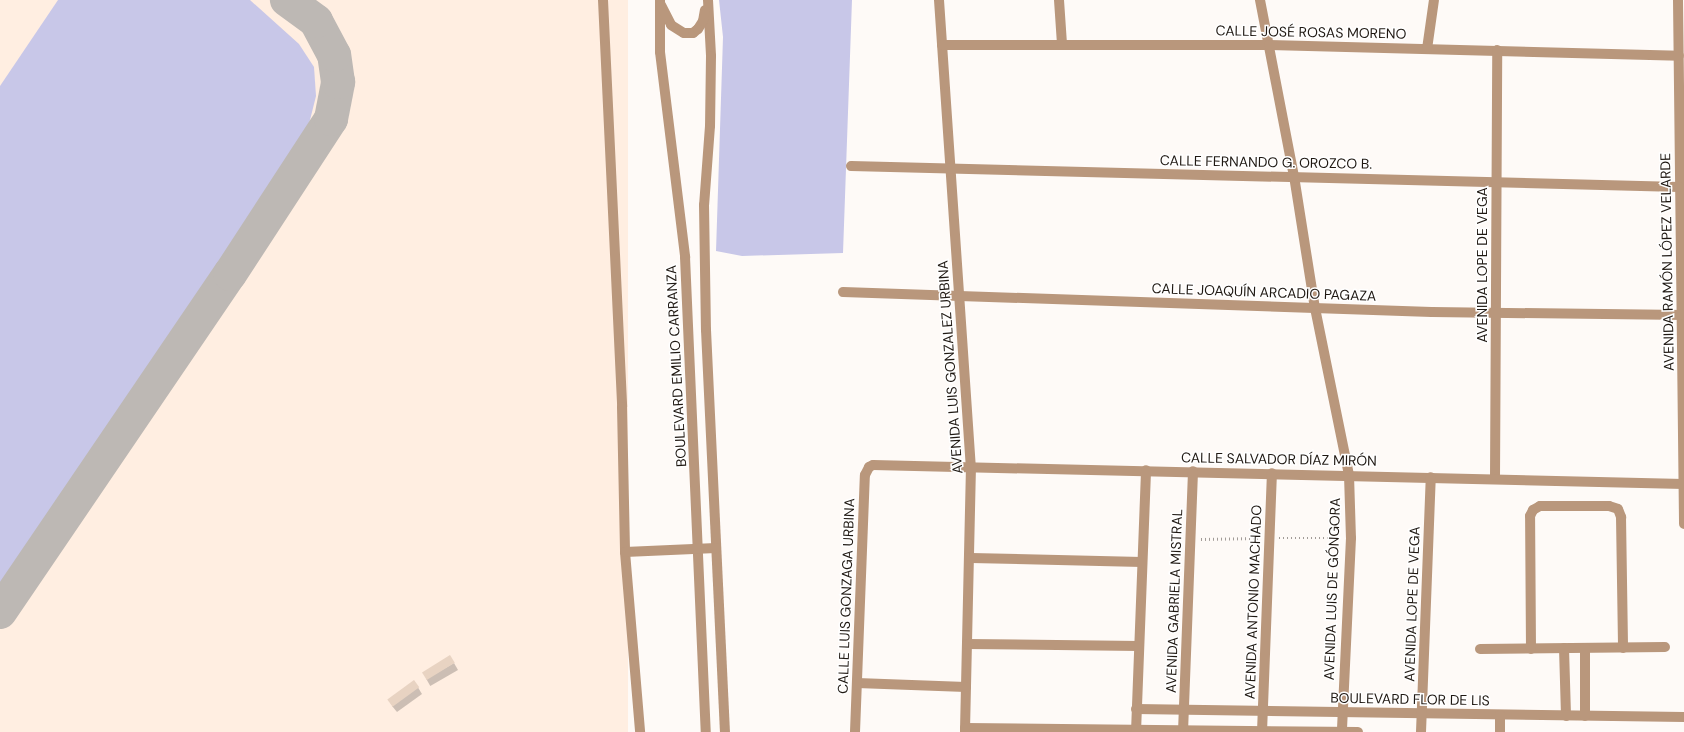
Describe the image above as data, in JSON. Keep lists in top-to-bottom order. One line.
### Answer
{"streets":{"street":["CALLE JOSÉ ROSAS MORENO","CALLE FERNANDO G. OROZCO B.","AVENIDA RAMÓN LÓPEZ VELARDE","AVENIDA LOPE DE VEGA","CALLE JOAQUÍN ARCADIO PAGAZA","BOULEVARD EMILIO CARRANZA","AVENIDA LUIS GONZALEZ URBINA","CALLE SALVADOR DÍAZ MIRÓN","AVENIDA LUIS DE GÓNGORA","CALLE LUIS GONZAGA URBINA","AVENIDA GABRIELA MISTRAL","AVENIDA ANTONIO MACHADO","BOULEVARD FLOR DE LIS"]},"crossings":[["CALLE JOSÉ ROSAS MORENO","AVENIDA RAMÓN LÓPEZ VELARDE"],["CALLE JOSÉ ROSAS MORENO","AVENIDA LOPE DE VEGA"],["CALLE JOSÉ ROSAS MORENO","AVENIDA LUIS GONZALEZ URBINA"],["CALLE JOSÉ ROSAS MORENO","AVENIDA LUIS DE GÓNGORA"],["CALLE FERNANDO G. OROZCO B.","AVENIDA RAMÓN LÓPEZ VELARDE"],["CALLE FERNANDO G. OROZCO B.","AVENIDA LOPE DE VEGA"],["CALLE FERNANDO G. OROZCO B.","AVENIDA LUIS GONZALEZ URBINA"],["CALLE FERNANDO G. OROZCO B.","AVENIDA LUIS DE GÓNGORA"],["AVENIDA RAMÓN LÓPEZ VELARDE","CALLE JOAQUÍN ARCADIO PAGAZA"],["AVENIDA RAMÓN LÓPEZ VELARDE","CALLE SALVADOR DÍAZ MIRÓN"],["AVENIDA LOPE DE VEGA","CALLE JOAQUÍN ARCADIO PAGAZA"],["AVENIDA LOPE DE VEGA","CALLE SALVADOR DÍAZ MIRÓN"],["AVENIDA LOPE DE VEGA","BOULEVARD FLOR DE LIS"],["CALLE JOAQUÍN ARCADIO PAGAZA","AVENIDA LUIS GONZALEZ URBINA"],["CALLE JOAQUÍN ARCADIO PAGAZA","AVENIDA LUIS DE GÓNGORA"],["AVENIDA LUIS GONZALEZ URBINA","CALLE SALVADOR DÍAZ MIRÓN"],["CALLE SALVADOR DÍAZ MIRÓN","AVENIDA LUIS DE GÓNGORA"],["CALLE SALVADOR DÍAZ MIRÓN","CALLE LUIS GONZAGA URBINA"],["CALLE SALVADOR DÍAZ MIRÓN","AVENIDA GABRIELA MISTRAL"],["CALLE SALVADOR DÍAZ MIRÓN","AVENIDA ANTONIO MACHADO"],["AVENIDA LUIS DE GÓNGORA","BOULEVARD FLOR DE LIS"],["AVENIDA GABRIELA MISTRAL","BOULEVARD FLOR DE LIS"],["AVENIDA ANTONIO MACHADO","BOULEVARD FLOR DE LIS"]]}
